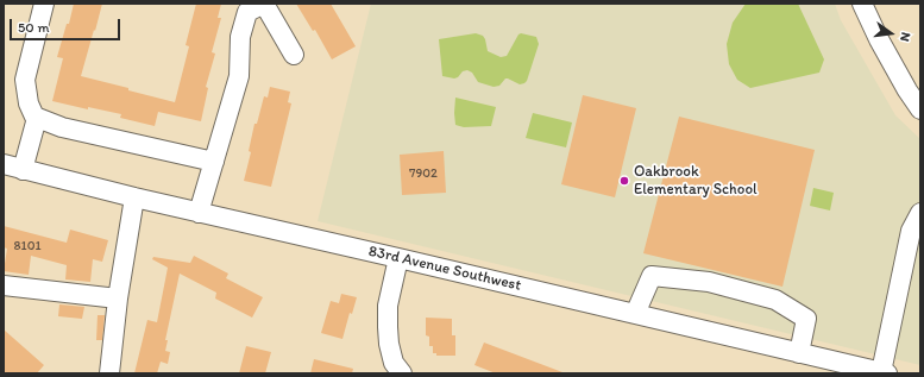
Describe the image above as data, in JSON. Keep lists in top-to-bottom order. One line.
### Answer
{"streets":{"street":["83rd Avenue Southwest"]},"places":["Oakbrook Elementary School"],"house_numbers":["7902","8101"],"scale_bar":"50 m","north":"right"}
